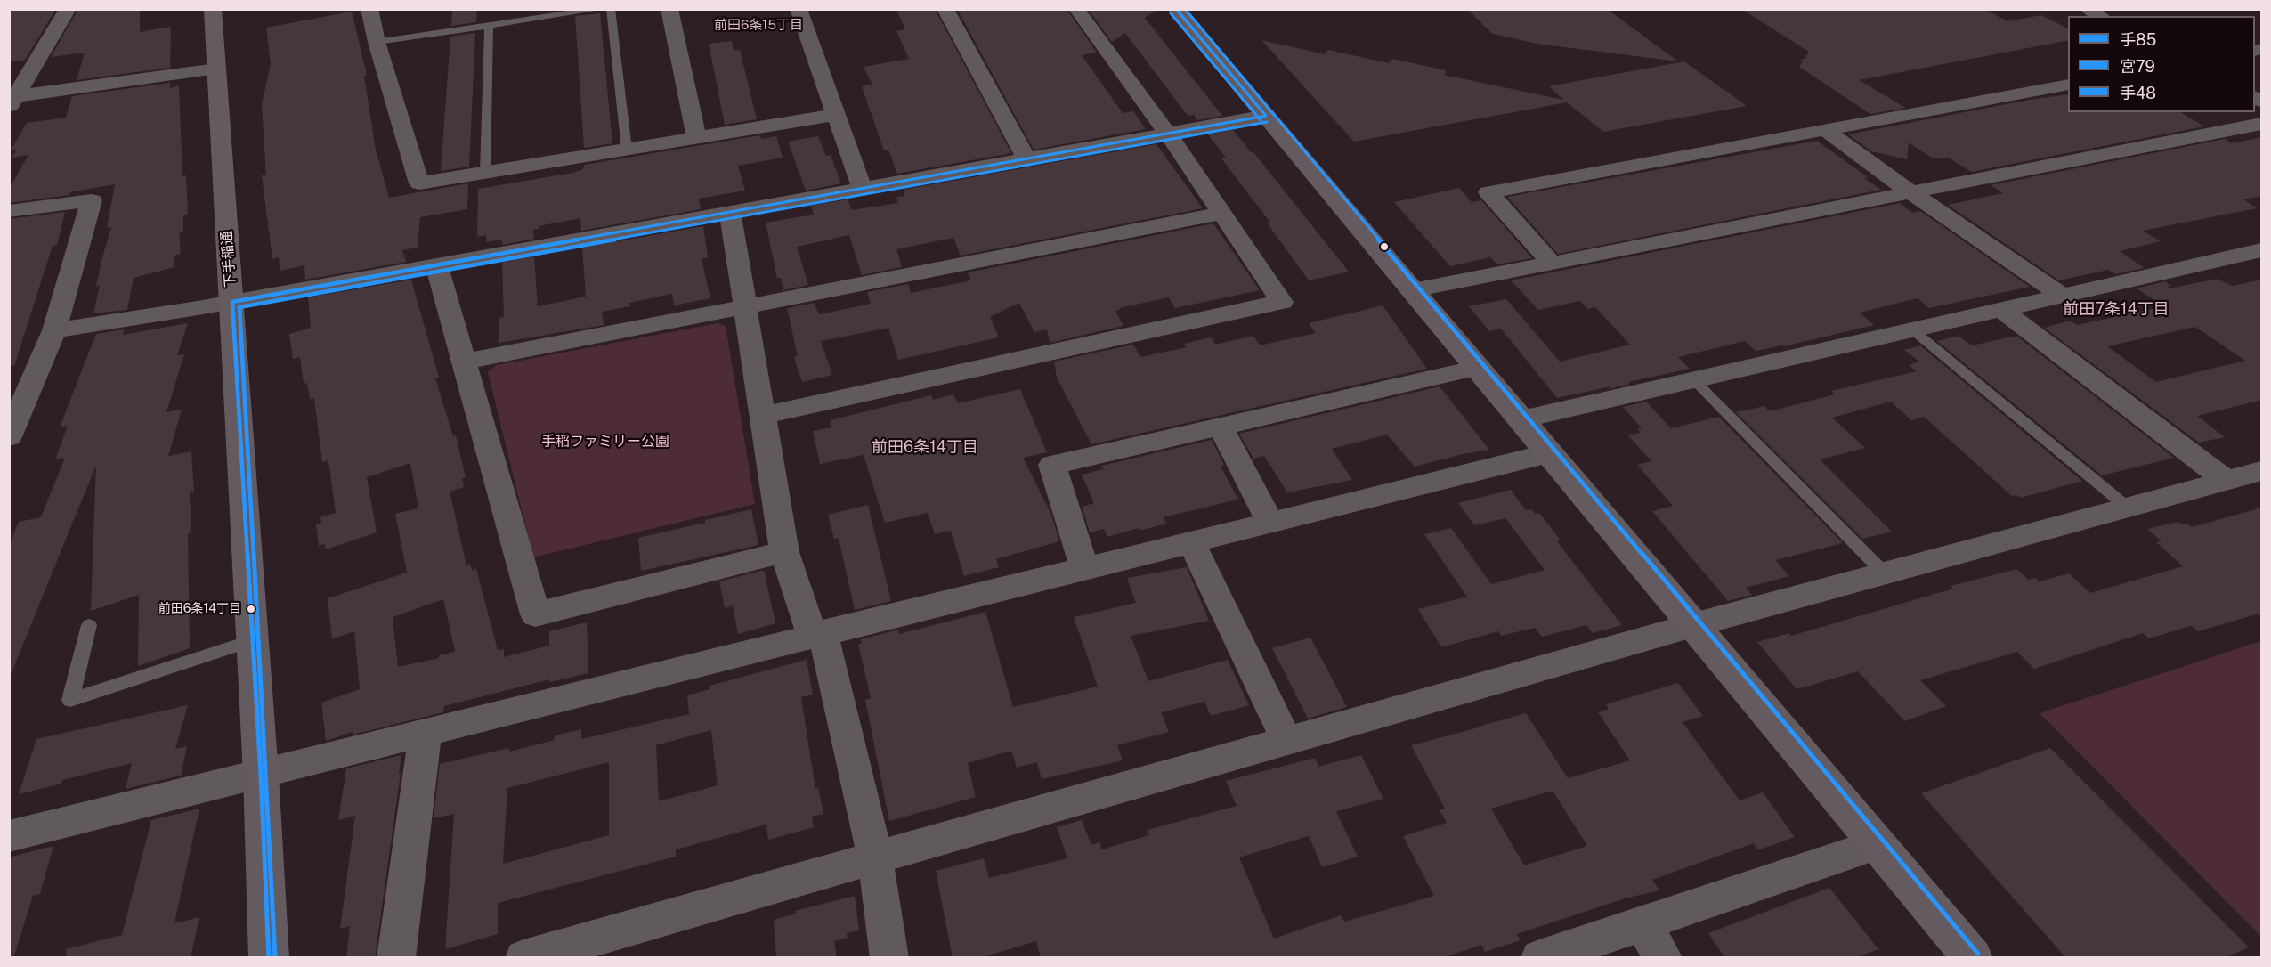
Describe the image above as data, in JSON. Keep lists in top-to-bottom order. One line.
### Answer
{"streets":{"street":["下手稲通"]},"districts":["前田6条15丁目","前田7条14丁目","前田6条14丁目"],"parks":["手稲ファミリー公園"],"places":["前田6条14丁目"],"lines":["transit line 手85","transit line 手48","transit line 宮79"],"legend":["手85","宮79","手48"]}
